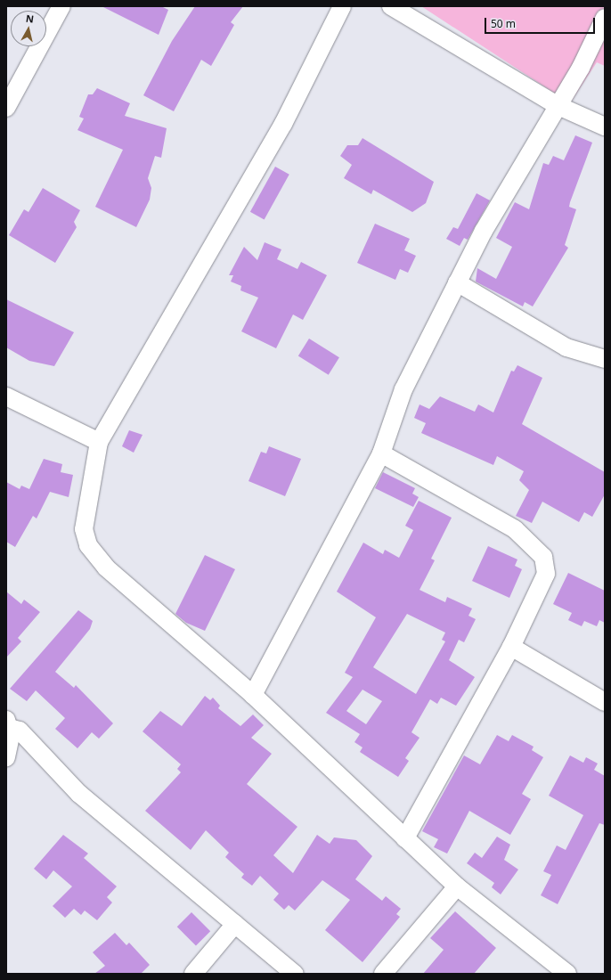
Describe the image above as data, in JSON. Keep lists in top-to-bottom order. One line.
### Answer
{"scale_bar":"50 m","north":"top"}
